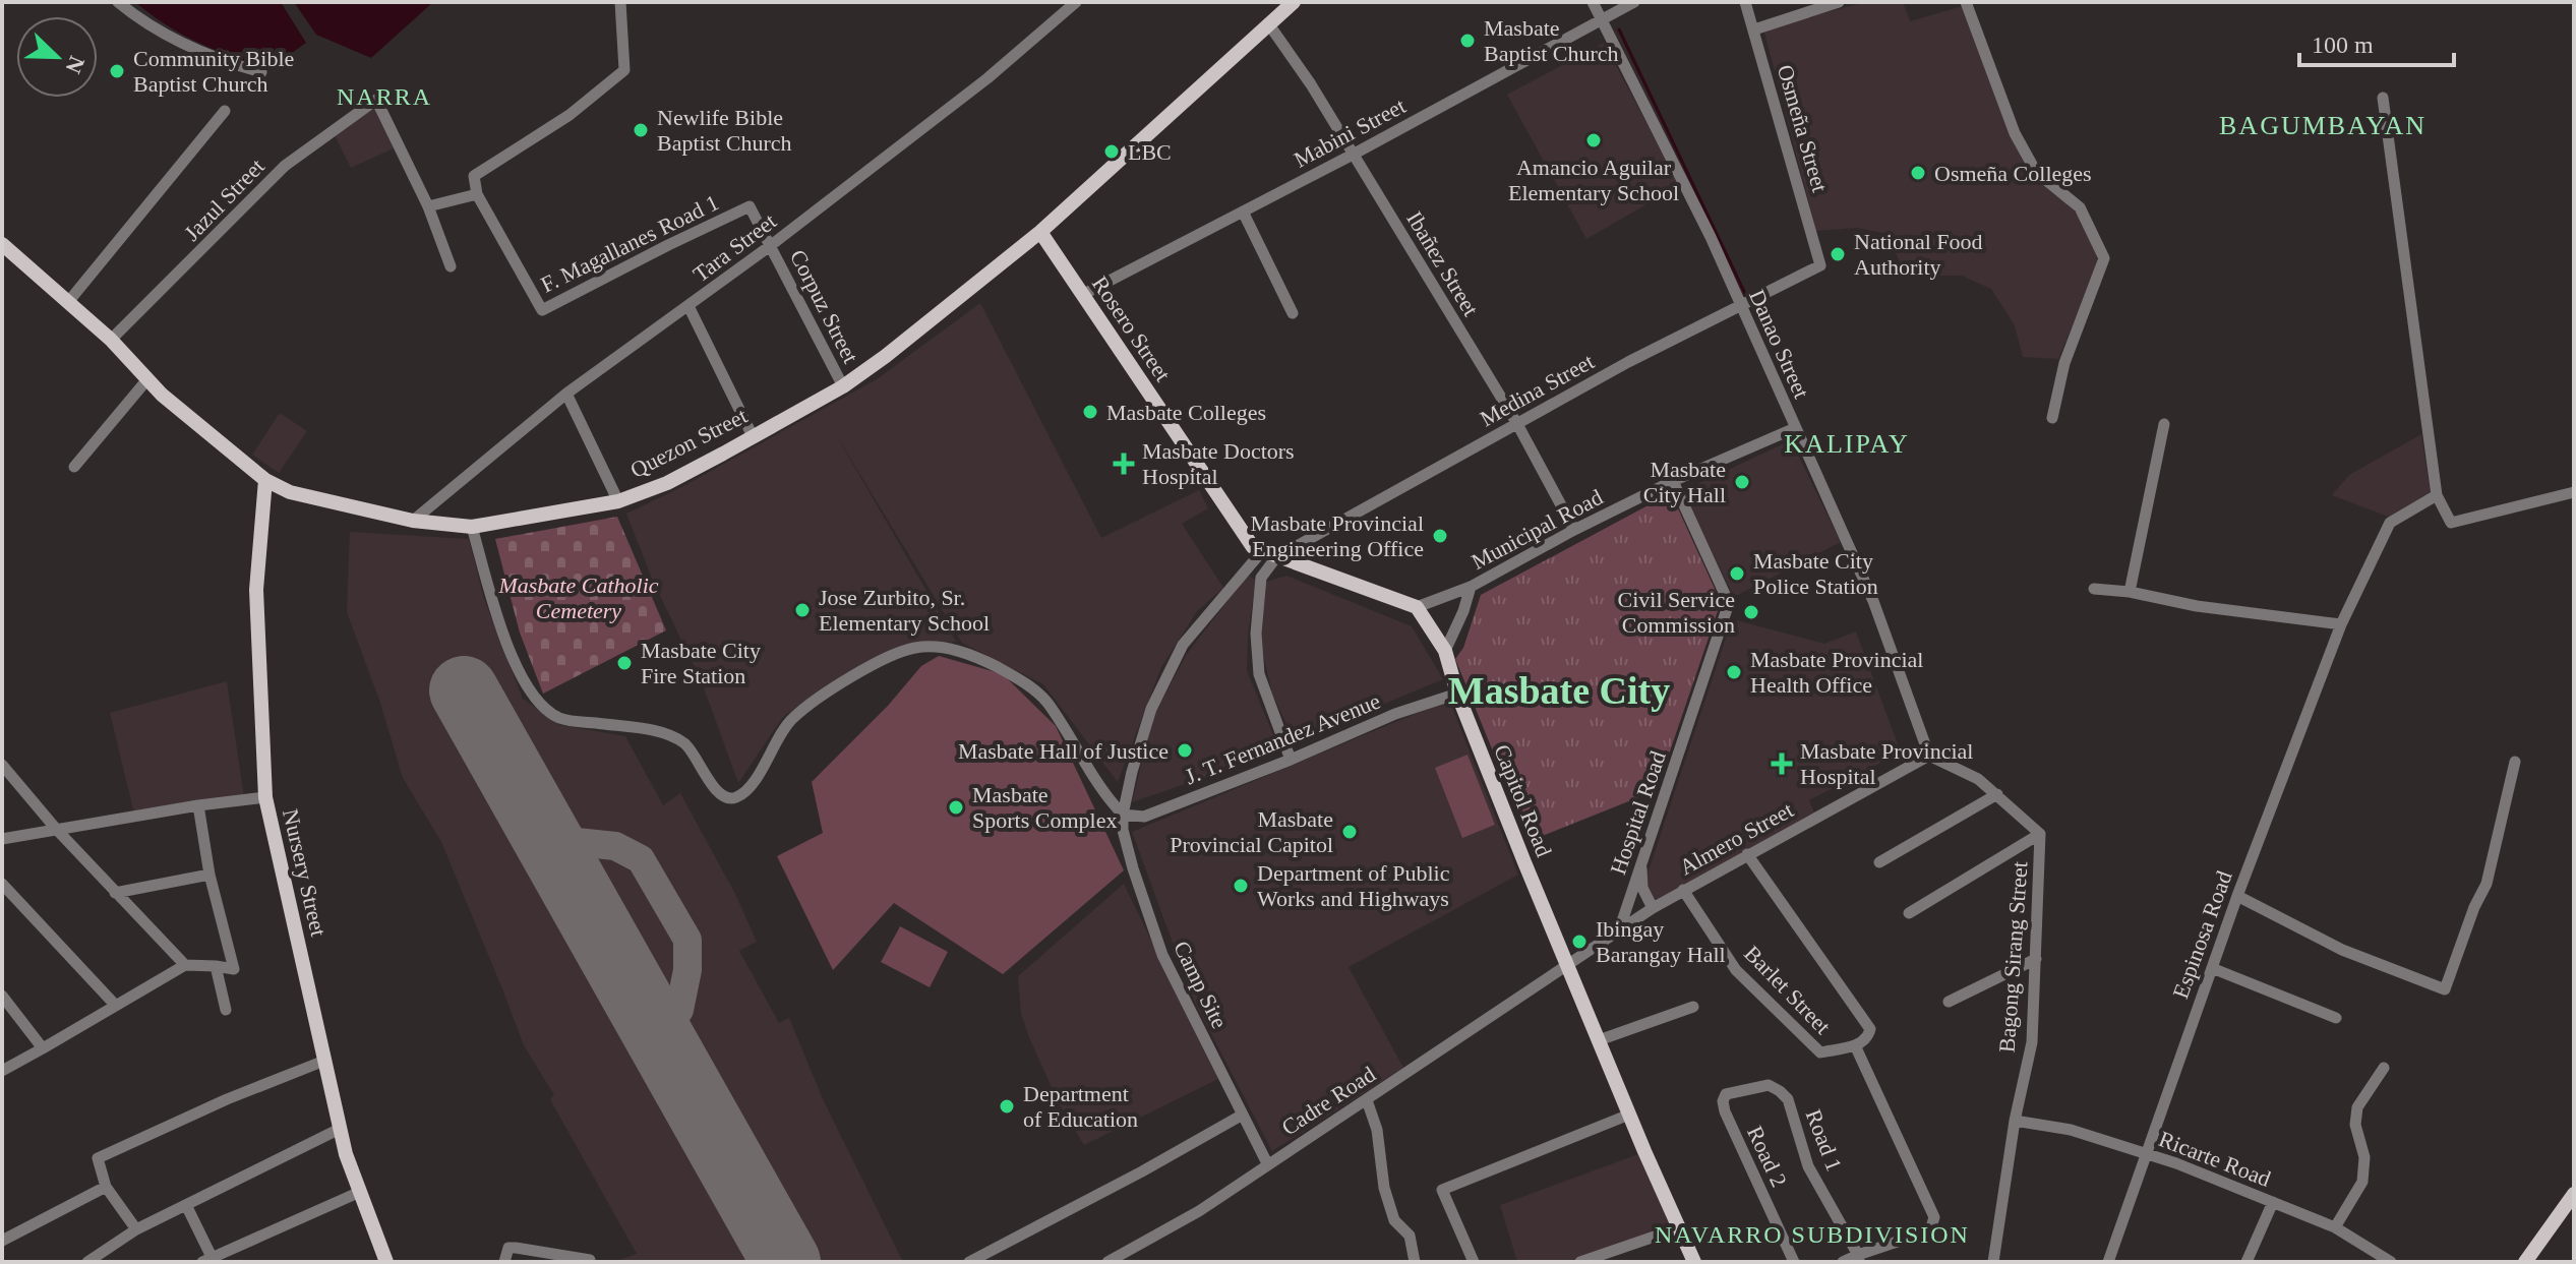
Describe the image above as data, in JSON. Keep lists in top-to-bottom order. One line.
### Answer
{"streets":{"main road":["Rosero Street","Quezon Street","Capitol Road","Nursery Street"],"street":["Osmeña Street","Mabini Street","Jazul Street","F. Magallanes Road 1","Tara Street","Ibañez Street","Corpuz Street","Danao Street","Medina Street","Municipal Road","J. T. Fernandez Avenue","Hospital Road","Almero Street","Espinosa Road","Bagong Sirang Street","Camp Site","Barlet Street","Cadre Road","Road 1","Road 2","Ricarte Road"]},"crossings":[["Osmeña Street","Medina Street"],["Mabini Street","Ibañez Street"],["Mabini Street","Rosero Street"],["Mabini Street","Danao Street"],["Jazul Street","Quezon Street"],["F. Magallanes Road 1","Tara Street"],["F. Magallanes Road 1","Corpuz Street"],["Tara Street","Corpuz Street"],["Tara Street","Quezon Street"],["Ibañez Street","Medina Street"],["Ibañez Street","Quezon Street"],["Ibañez Street","Municipal Road"],["Corpuz Street","Quezon Street"],["Rosero Street","Medina Street"],["Rosero Street","Quezon Street"],["Rosero Street","Municipal Road"],["Rosero Street","Capitol Road"],["Danao Street","Medina Street"],["Danao Street","Municipal Road"],["Danao Street","Almero Street"],["Danao Street","Bagong Sirang Street"],["Quezon Street","Nursery Street"],["Municipal Road","Capitol Road"],["Municipal Road","Hospital Road"],["J. T. Fernandez Avenue","Capitol Road"],["J. T. Fernandez Avenue","Camp Site"],["Capitol Road","Almero Street"],["Capitol Road","Cadre Road"],["Hospital Road","Almero Street"],["Almero Street","Bagong Sirang Street"],["Almero Street","Barlet Street"],["Almero Street","Cadre Road"],["Espinosa Road","Ricarte Road"],["Bagong Sirang Street","Ricarte Road"],["Camp Site","Cadre Road"],["Road 1","Road 2"]],"districts":["NARRA","BAGUMBAYAN","KALIPAY","Masbate City","NAVARRO SUBDIVISION"],"parks":["Masbate Catholic Cemetery"],"places":{"other":["Masbate Baptist Church","Community Bible Baptist Church","Newlife Bible Baptist Church","Amancio Aguilar Elementary School","LBC","Osmeña Colleges","National Food Authority","Masbate Colleges","Masbate City Hall","Masbate Provincial Engineering Office","Masbate City Police Station","Jose Zurbito, Sr. Elementary School","Civil Service Commission","Masbate City Fire Station","Masbate Provincial Health Office","Masbate Hall of Justice","Masbate Sports Complex","Masbate Provincial Capitol","Department of Public Works and Highways","Ibingay Barangay Hall","Department of Education"],"health":["Masbate Doctors Hospital","Masbate Provincial Hospital"]},"scale_bar":"100 m","north":"bottom right"}
